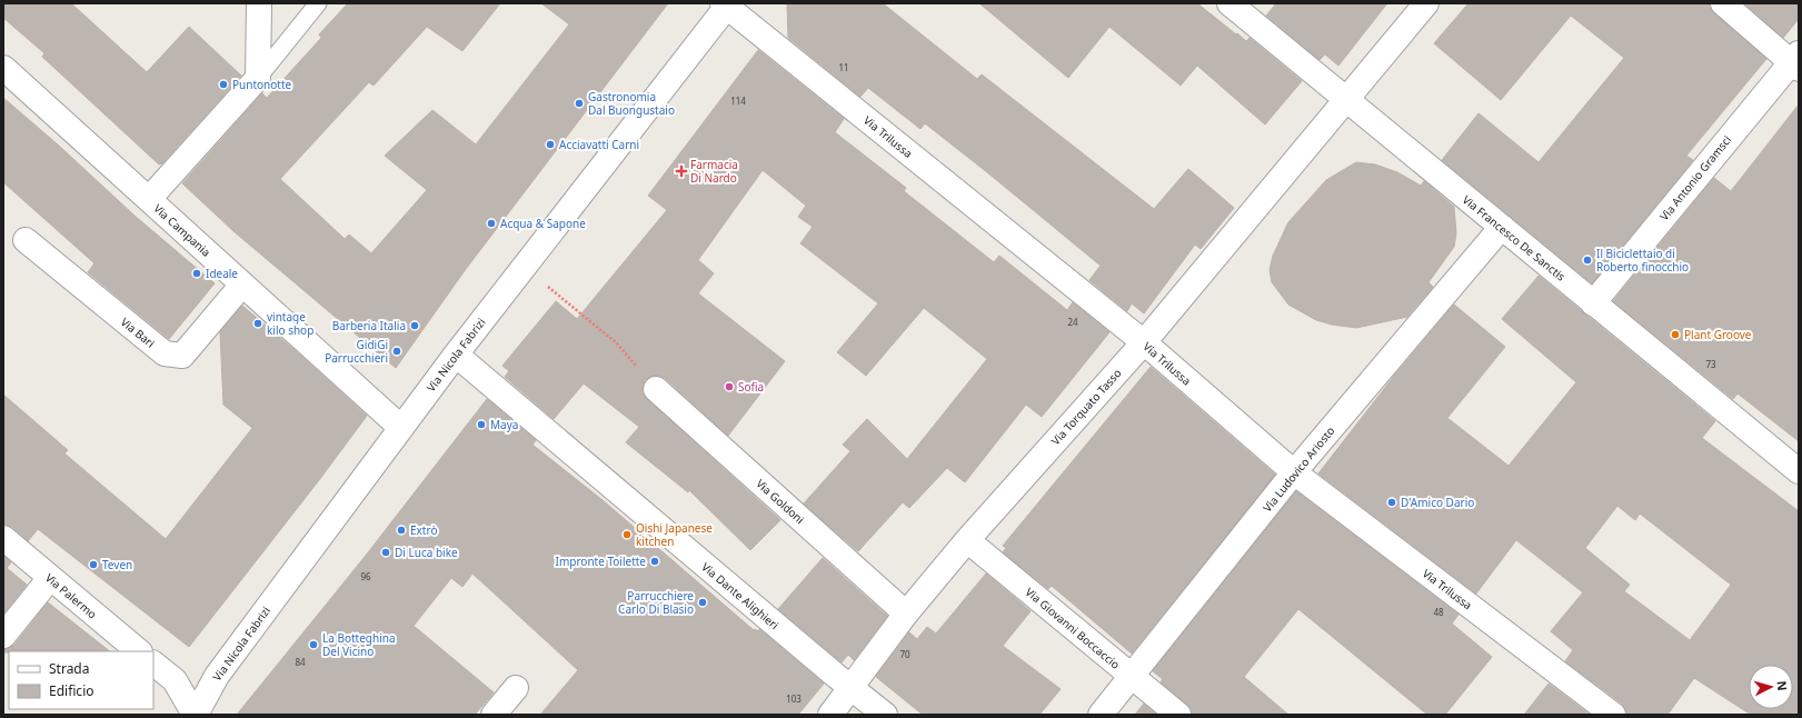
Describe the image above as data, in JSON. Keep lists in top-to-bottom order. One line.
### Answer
{"streets":{"street":["Via Trilussa","Via Antonio Gramsci","Via Campania","Via Francesco De Sanctis","Via Bari","Via Nicola Fabrizi","Via Torquato Tasso","Via Ludovico Ariosto","Via Goldoni","Via Palermo","Via Dante Alighieri","Via Giovanni Boccaccio"]},"crossings":[["Via Trilussa","Via Nicola Fabrizi"],["Via Trilussa","Via Torquato Tasso"],["Via Trilussa","Via Ludovico Ariosto"],["Via Antonio Gramsci","Via Francesco De Sanctis"],["Via Campania","Via Bari"],["Via Campania","Via Nicola Fabrizi"],["Via Francesco De Sanctis","Via Torquato Tasso"],["Via Francesco De Sanctis","Via Ludovico Ariosto"],["Via Nicola Fabrizi","Via Dante Alighieri"],["Via Torquato Tasso","Via Goldoni"],["Via Torquato Tasso","Via Dante Alighieri"],["Via Torquato Tasso","Via Giovanni Boccaccio"],["Via Ludovico Ariosto","Via Giovanni Boccaccio"]],"places":{"other":["Puntonotte","Gastronomia Dal Buongustaio","Acciavatti Carni","Acqua & Sapone","Il Biciclettaio di Roberto finocchio","Ideale","vintage kilo shop","Barberia Italia","Plant Groove","GidiGi Parrucchieri","Sofia","Maya","D'Amico Dario","Extrò","Oishi Japanese kitchen","Di Luca bike","Impronte Toilette","Teven","Parrucchiere Carlo Di Blasio","La Botteghina Del Vicino"],"health":["Farmacia Di Nardo"]},"house_numbers":["11","114","24","73","96","48","70","84","103"],"legend":["Strada","Edificio"],"north":"right"}
